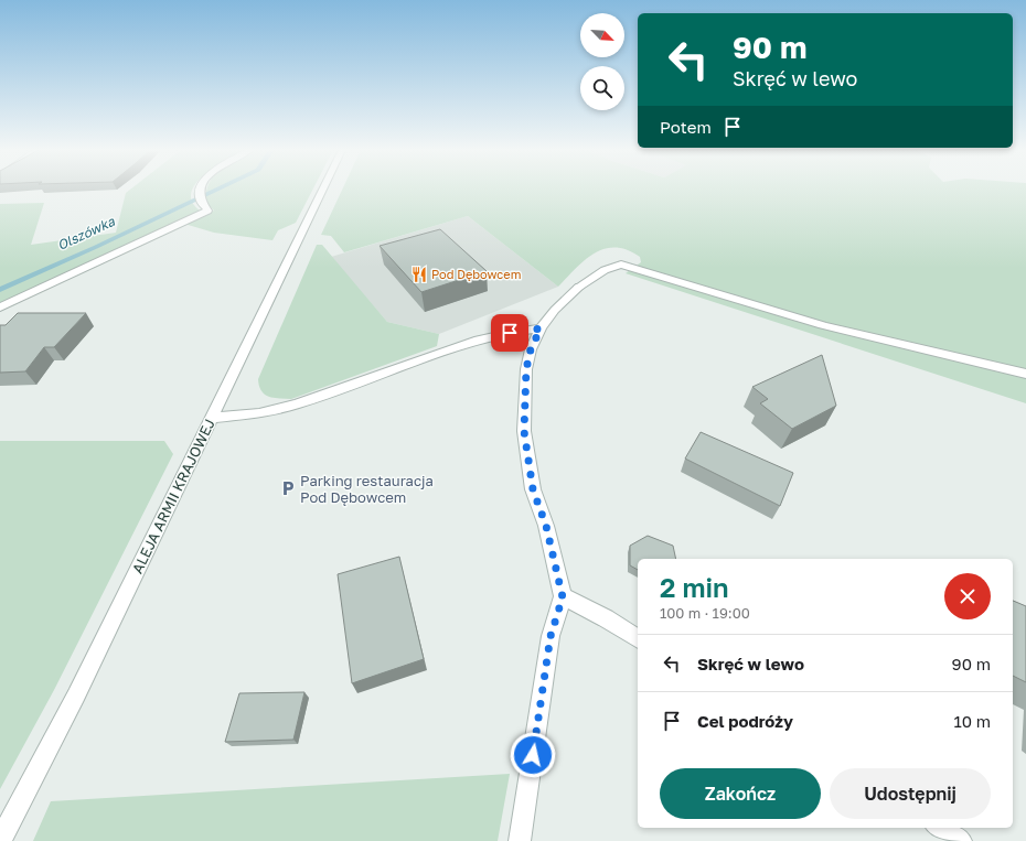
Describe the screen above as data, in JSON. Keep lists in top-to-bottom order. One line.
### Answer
{"streets":{"street":["ALEJA ARMII KRAJOWEJ"]},"water":["Olszówka"],"places":{"restaurant":["Pod Dębowcem"],"parking":["Parking restauracja Pod Dębowcem"]},"north":"bottom right","page":{"turn":["90 m","Skręć w lewo"],"then":"Potem","heading":["2 min","100 m · 19:00"],"list":[{"name":"Skręć w lewo","value":"90 m"},{"name":"Cel podróży","value":"10 m"}],"buttons":["Zakończ","Udostępnij"]}}
